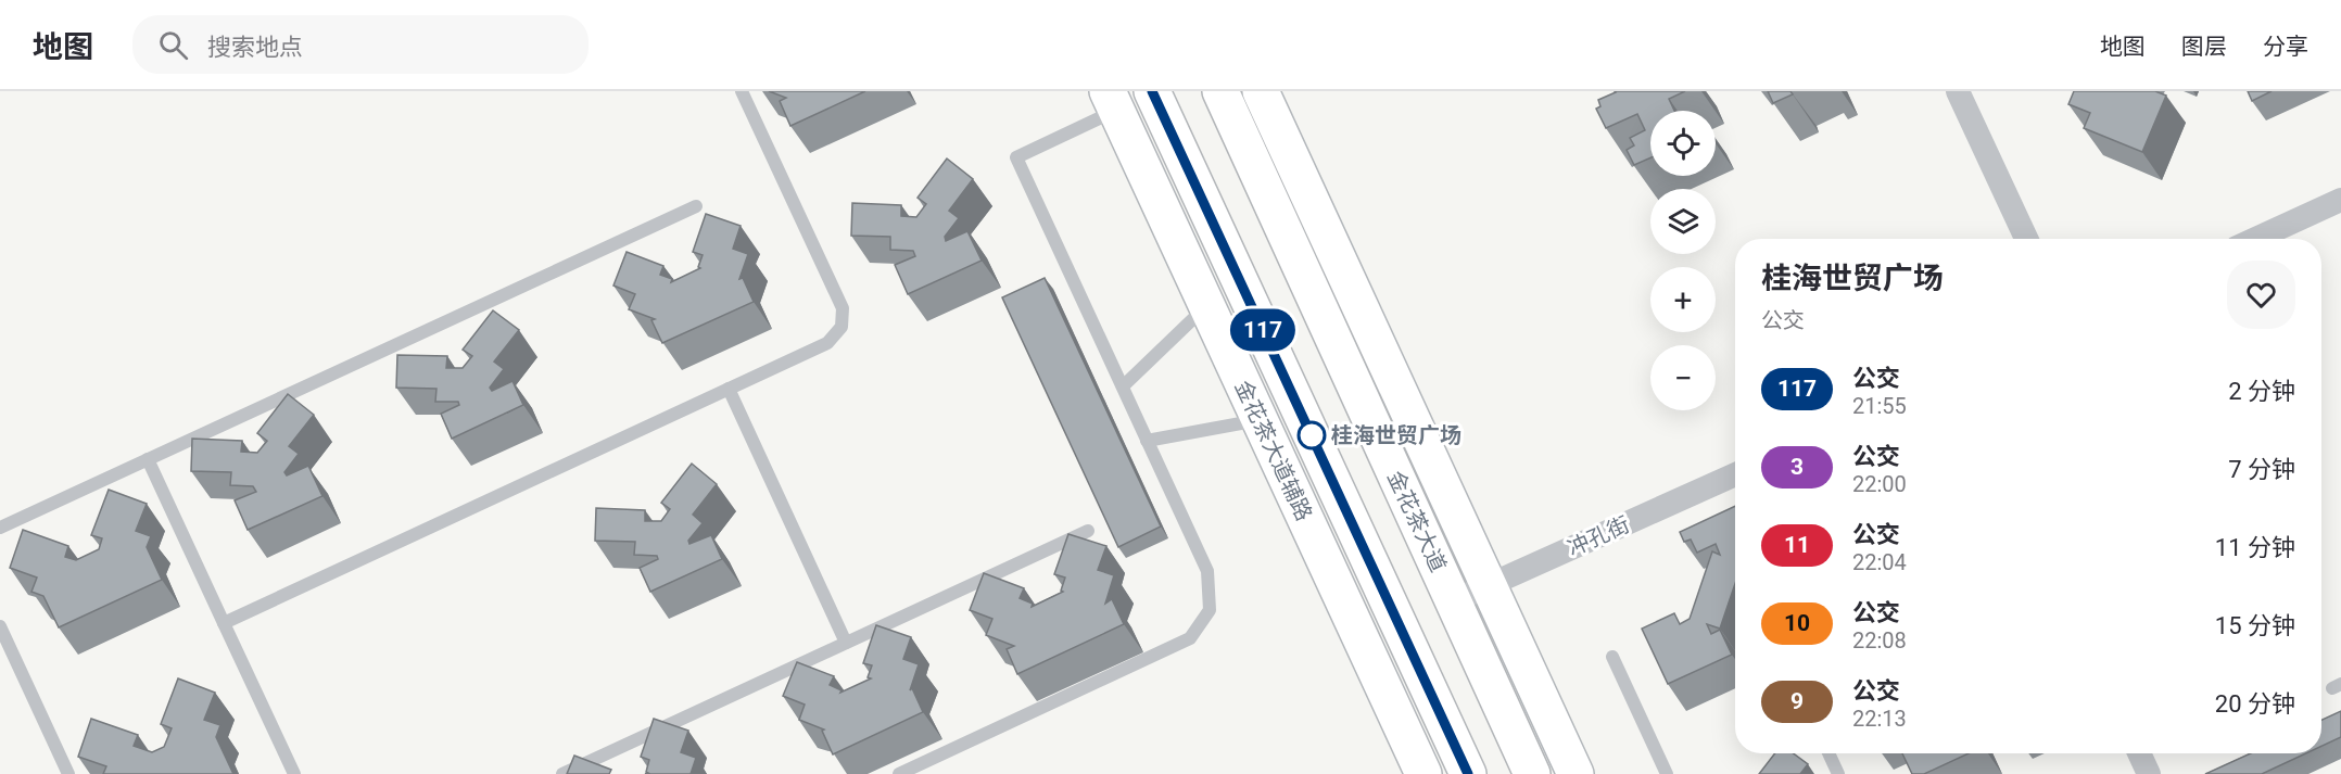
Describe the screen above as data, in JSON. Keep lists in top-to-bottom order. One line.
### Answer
{"streets":{"main road":["金花茶大道辅路","金花茶大道"],"street":["冲孔街"]},"crossings":[["金花茶大道","冲孔街"]],"places":["桂海世贸广场"],"lines":["bus line 117"],"page":{"header":"地图","search":"搜索地点","nav":["地图","图层","分享"],"on_map":"117","map_buttons":["+","−"],"heading":["桂海世贸广场","公交"],"list":[{"mark":"117","name":"公交","note":"21:55","value":"2 分钟"},{"mark":"3","name":"公交","note":"22:00","value":"7 分钟"},{"mark":"11","name":"公交","note":"22:04","value":"11 分钟"},{"mark":"10","name":"公交","note":"22:08","value":"15 分钟"},{"mark":"9","name":"公交","note":"22:13","value":"20 分钟"}]}}
